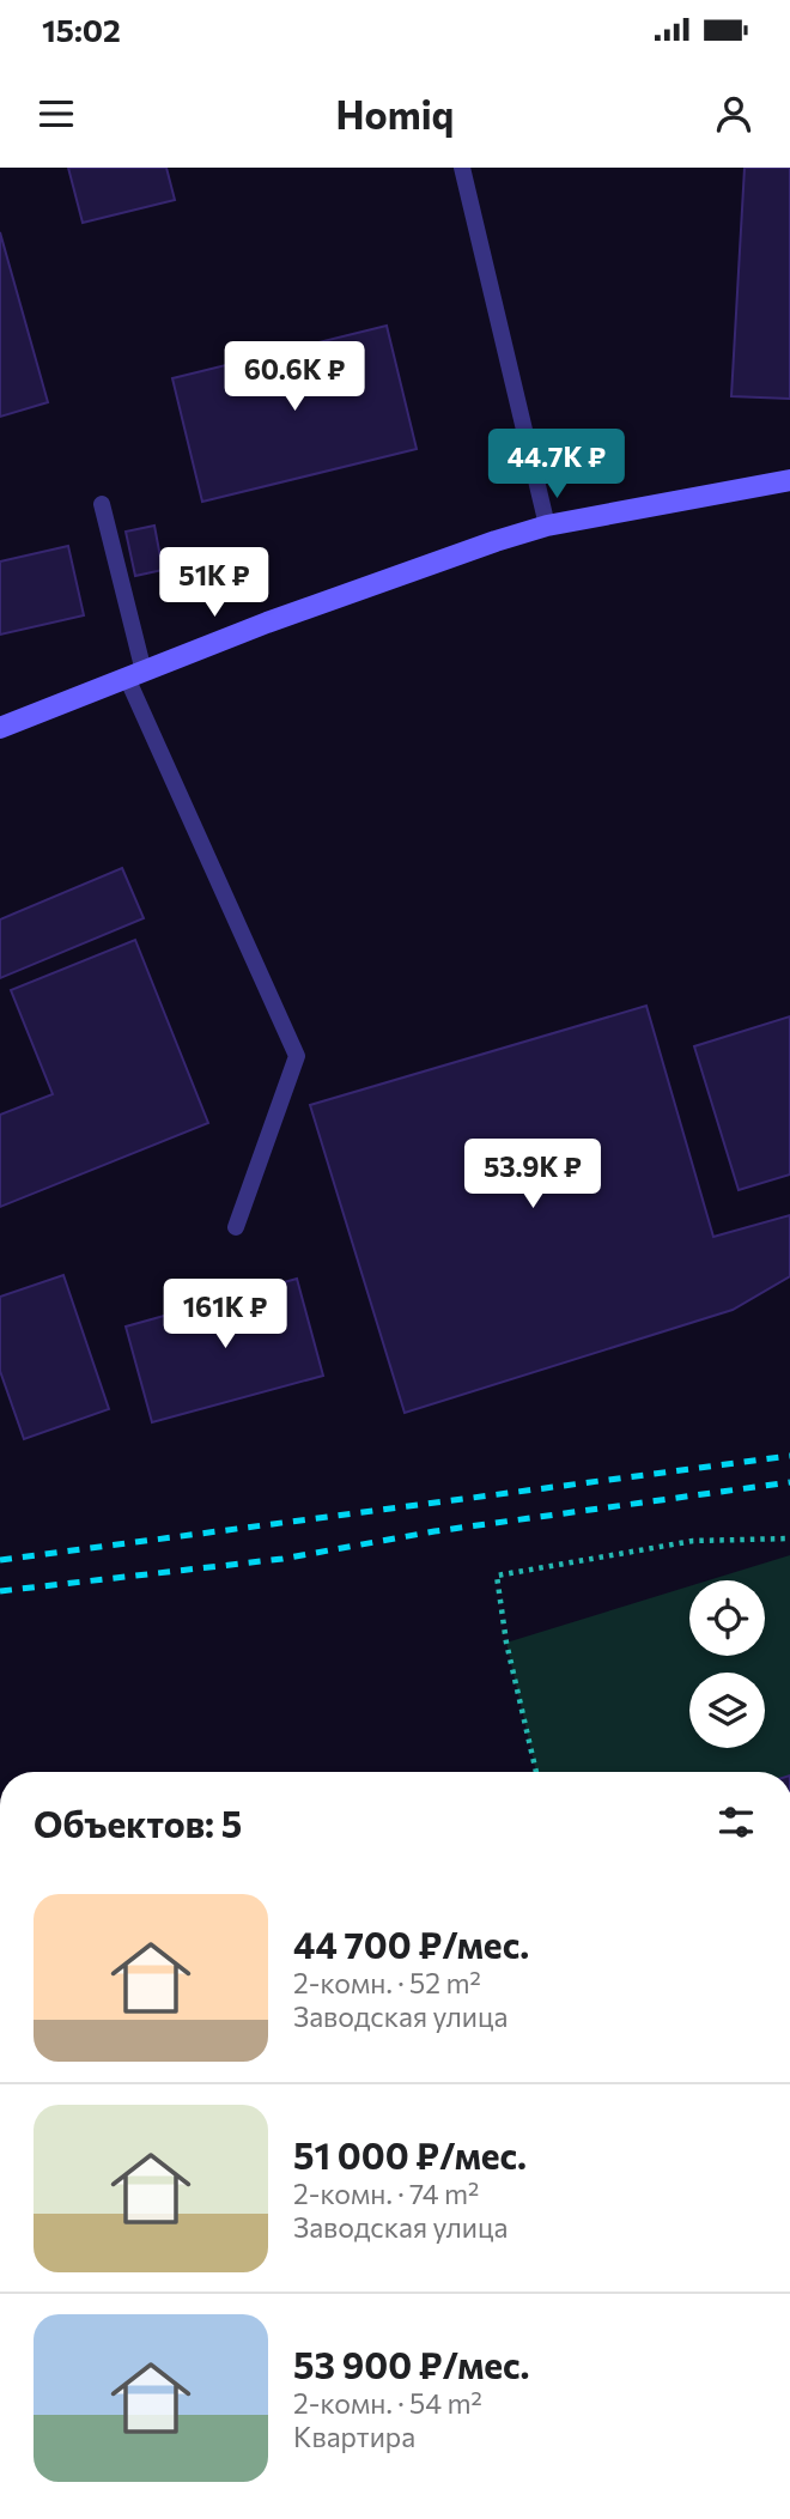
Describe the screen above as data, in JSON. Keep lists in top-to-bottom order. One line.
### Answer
{"page":{"status":"15:02","header":"Homiq","price":["60.6K ₽","44.7K ₽","51K ₽","53.9K ₽","161K ₽"],"heading":"Объектов: 5","list":[{"name":"44 700 ₽/мес.","note":"2-комн. · 52 m² · Заводская улица"},{"name":"51 000 ₽/мес.","note":"2-комн. · 74 m² · Заводская улица"},{"name":"53 900 ₽/мес.","note":"2-комн. · 54 m² · Квартира"}]}}
